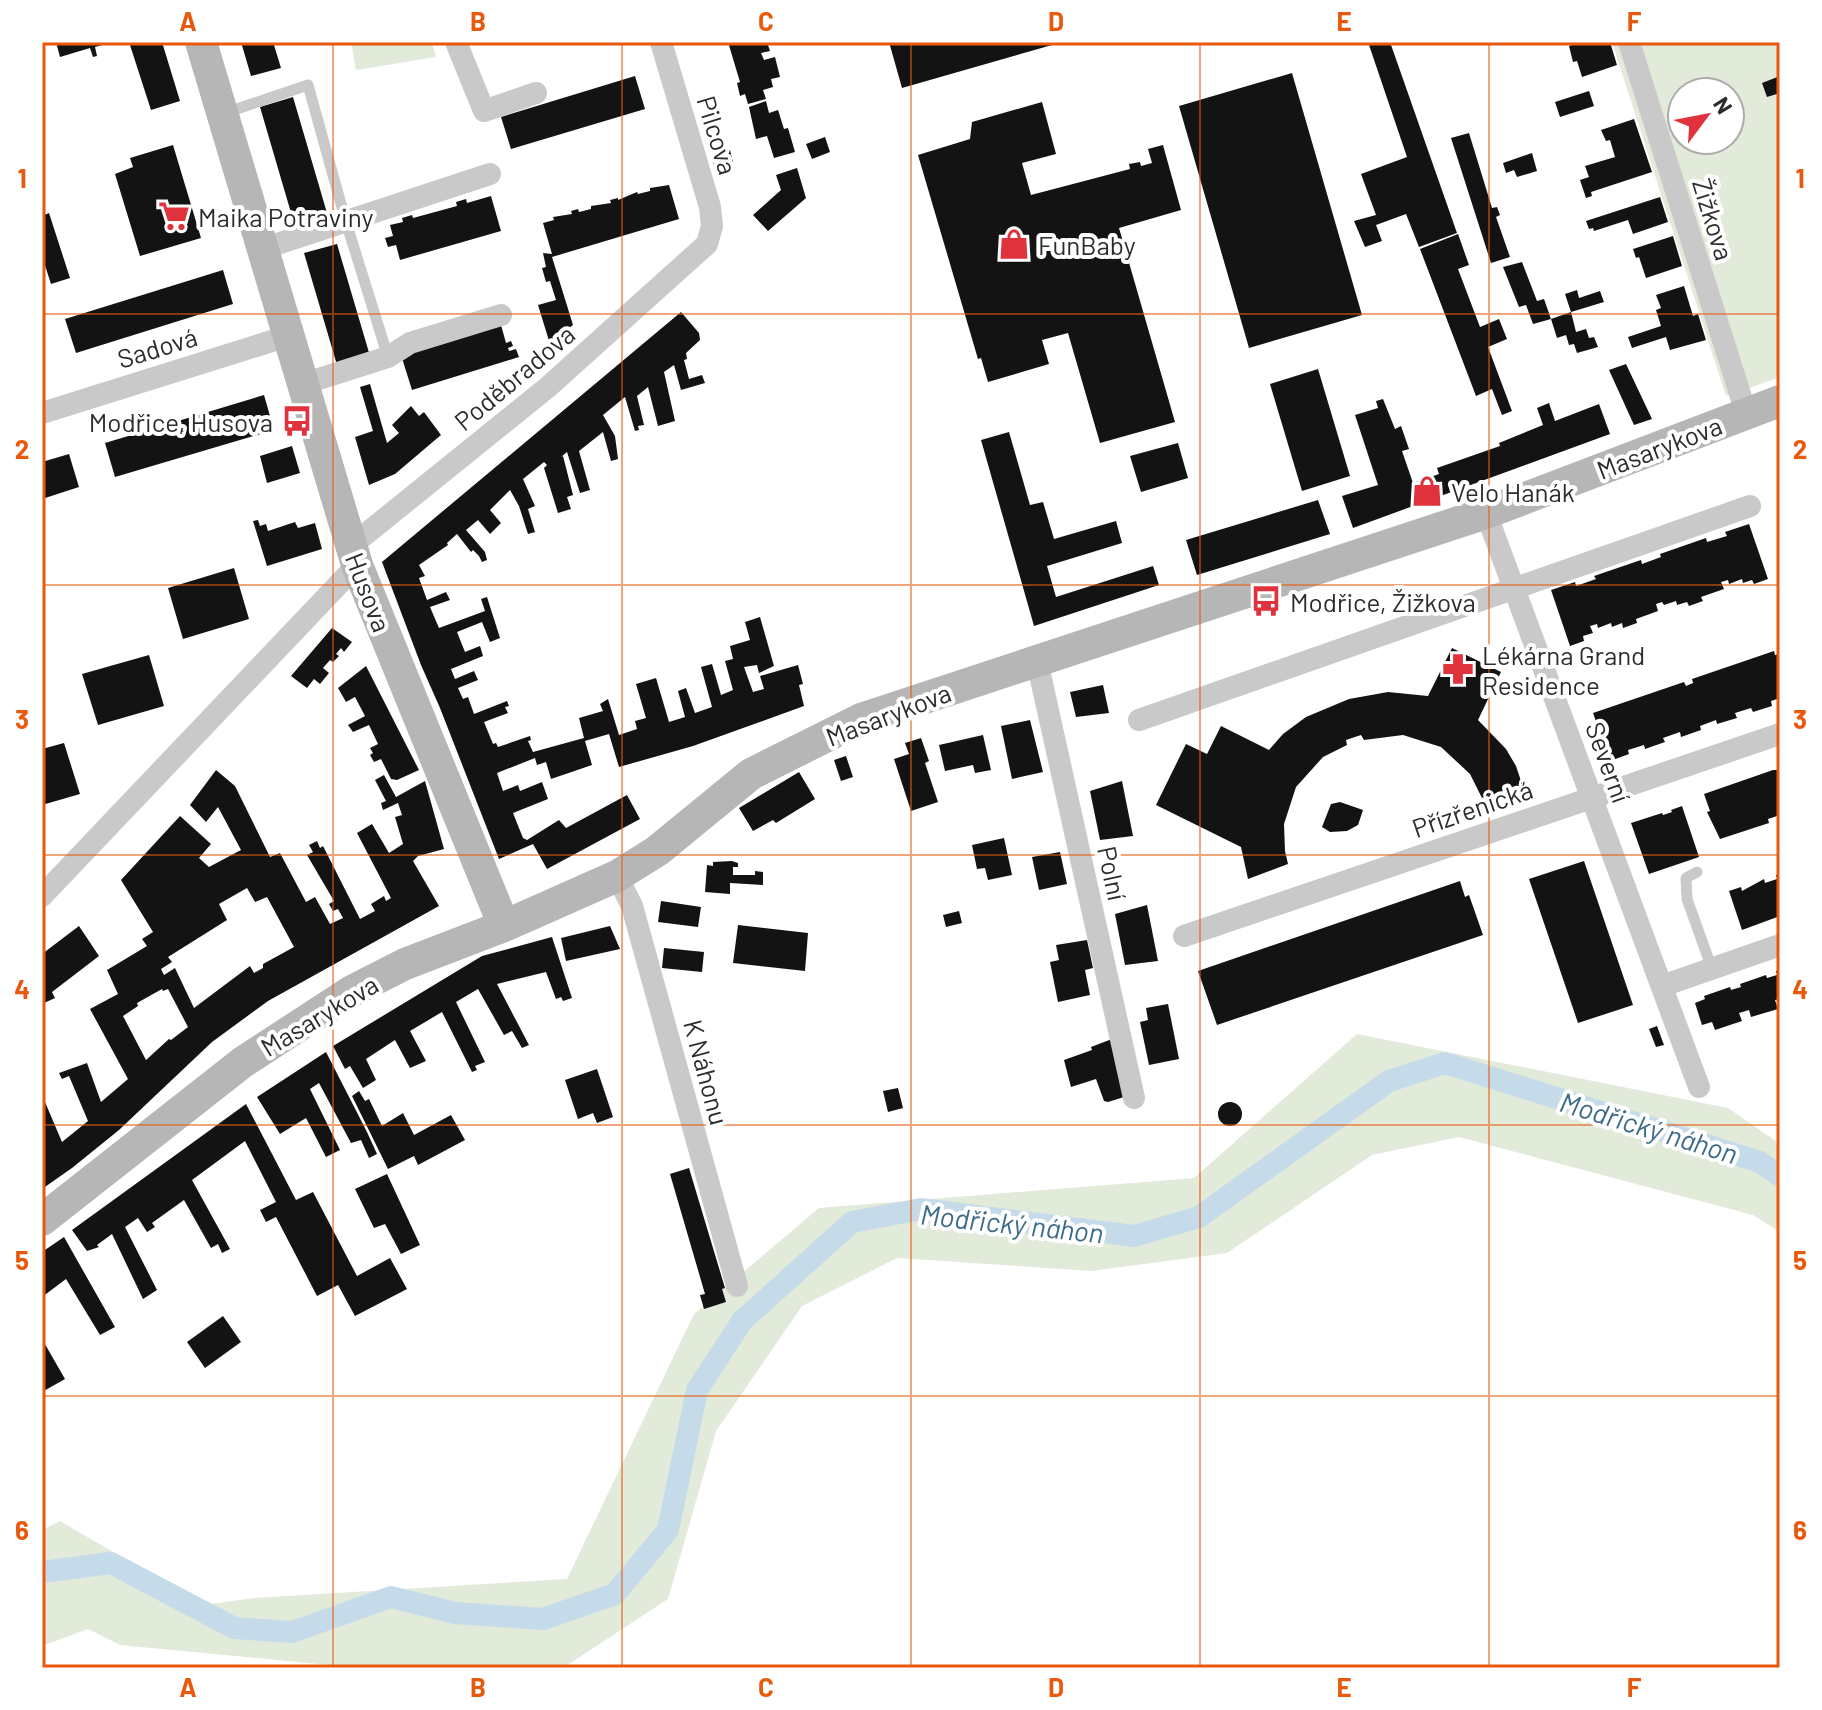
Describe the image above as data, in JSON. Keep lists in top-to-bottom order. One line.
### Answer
{"streets":{"street":["Pilcova","Žižkova","Sadová","Poděbradova","Masarykova","Husova","Severní","Přízřenická","Polní","K Náhonu"]},"crossings":[["Pilcova","Poděbradova"],["Žižkova","Masarykova"],["Sadová","Husova"],["Poděbradova","Husova"],["Masarykova","Husova"],["Masarykova","Severní"],["Masarykova","Polní"],["Masarykova","K Náhonu"],["Severní","Přízřenická"]],"water":["Modřický náhon"],"places":{"supermarket":["Maika Potraviny"],"shop":["FunBaby","Velo Hanák"],"bus stop":["Modřice, Husova","Modřice, Žižkova"],"pharmacy":["Lékárna Grand Residence"]},"north":"top right","grid":{"columns":["A","B","C","D","E","F"],"rows":["1","2","3","4","5","6"]}}
